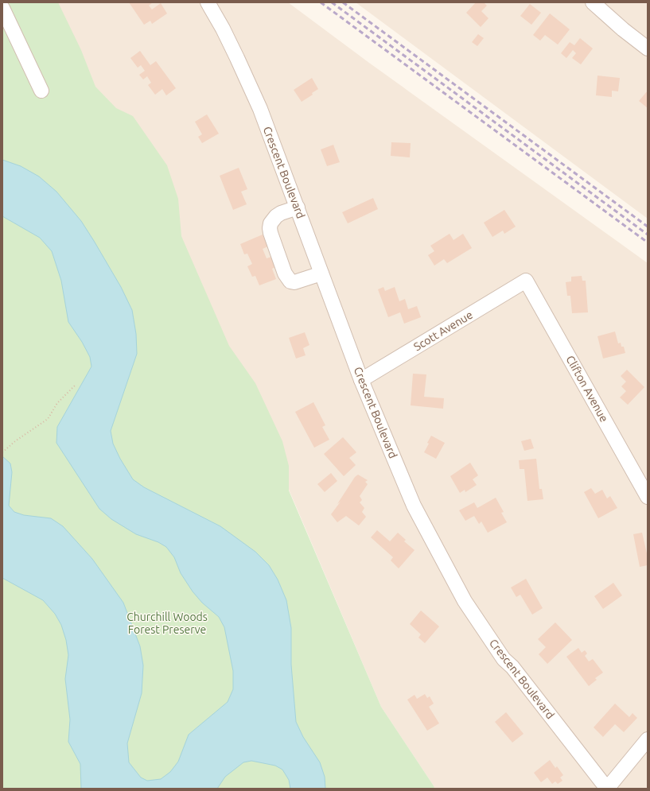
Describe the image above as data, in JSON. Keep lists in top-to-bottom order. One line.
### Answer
{"streets":{"street":["Crescent Boulevard","Scott Avenue","Clifton Avenue"]},"crossings":[["Crescent Boulevard","Scott Avenue"],["Scott Avenue","Clifton Avenue"]],"parks":["Churchill Woods Forest Preserve"]}
